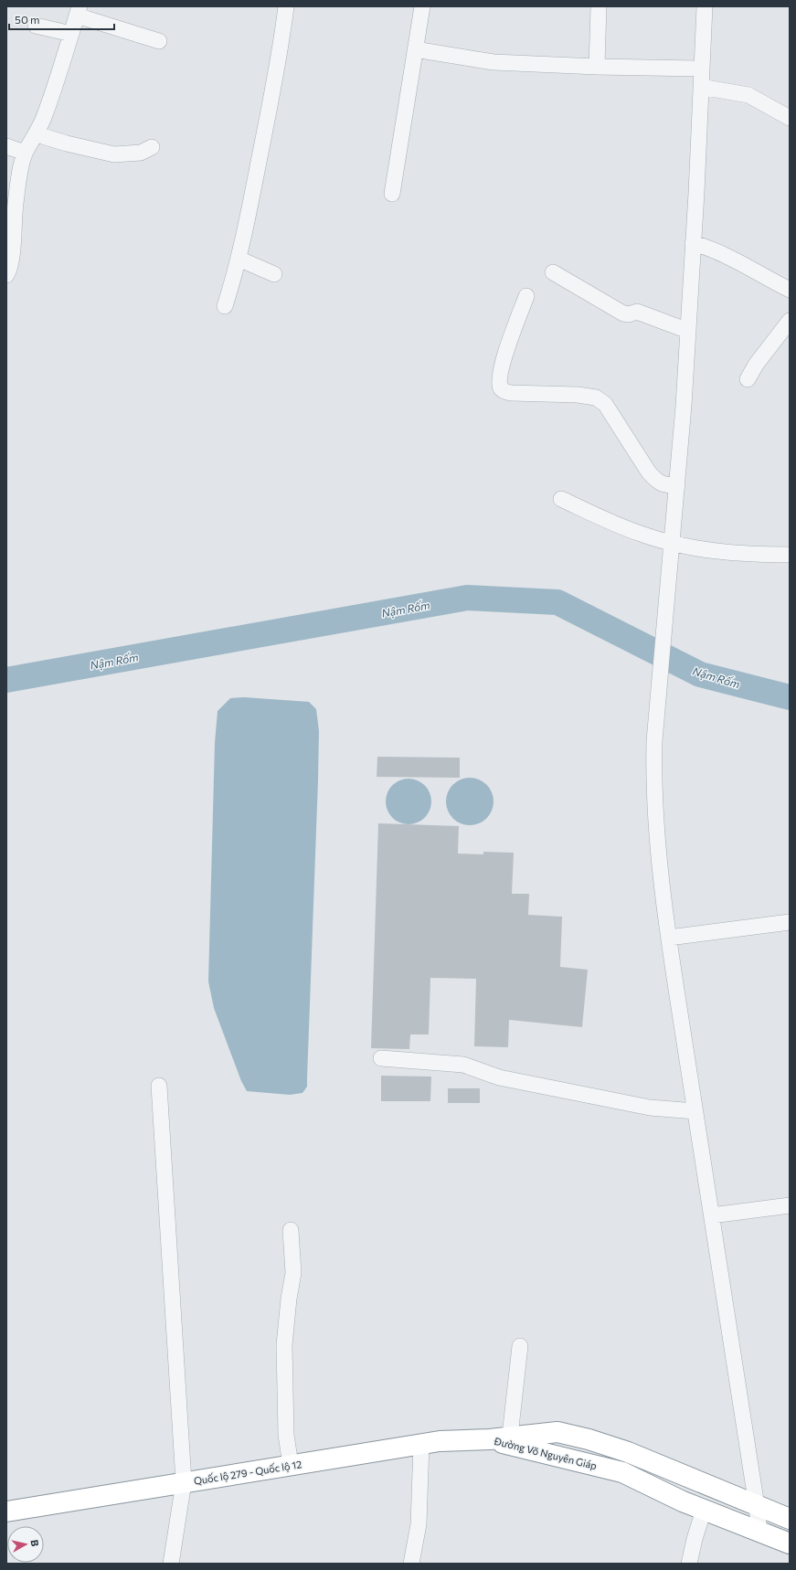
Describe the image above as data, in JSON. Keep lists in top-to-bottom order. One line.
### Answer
{"streets":{"highway":["Đường Võ Nguyên Giáp","Quốc lộ 279 - Quốc lộ 12"]},"crossings":[["Đường Võ Nguyên Giáp","Quốc lộ 279 - Quốc lộ 12"]],"water":["Nậm Rốm"],"scale_bar":"50 m","north":"right"}
